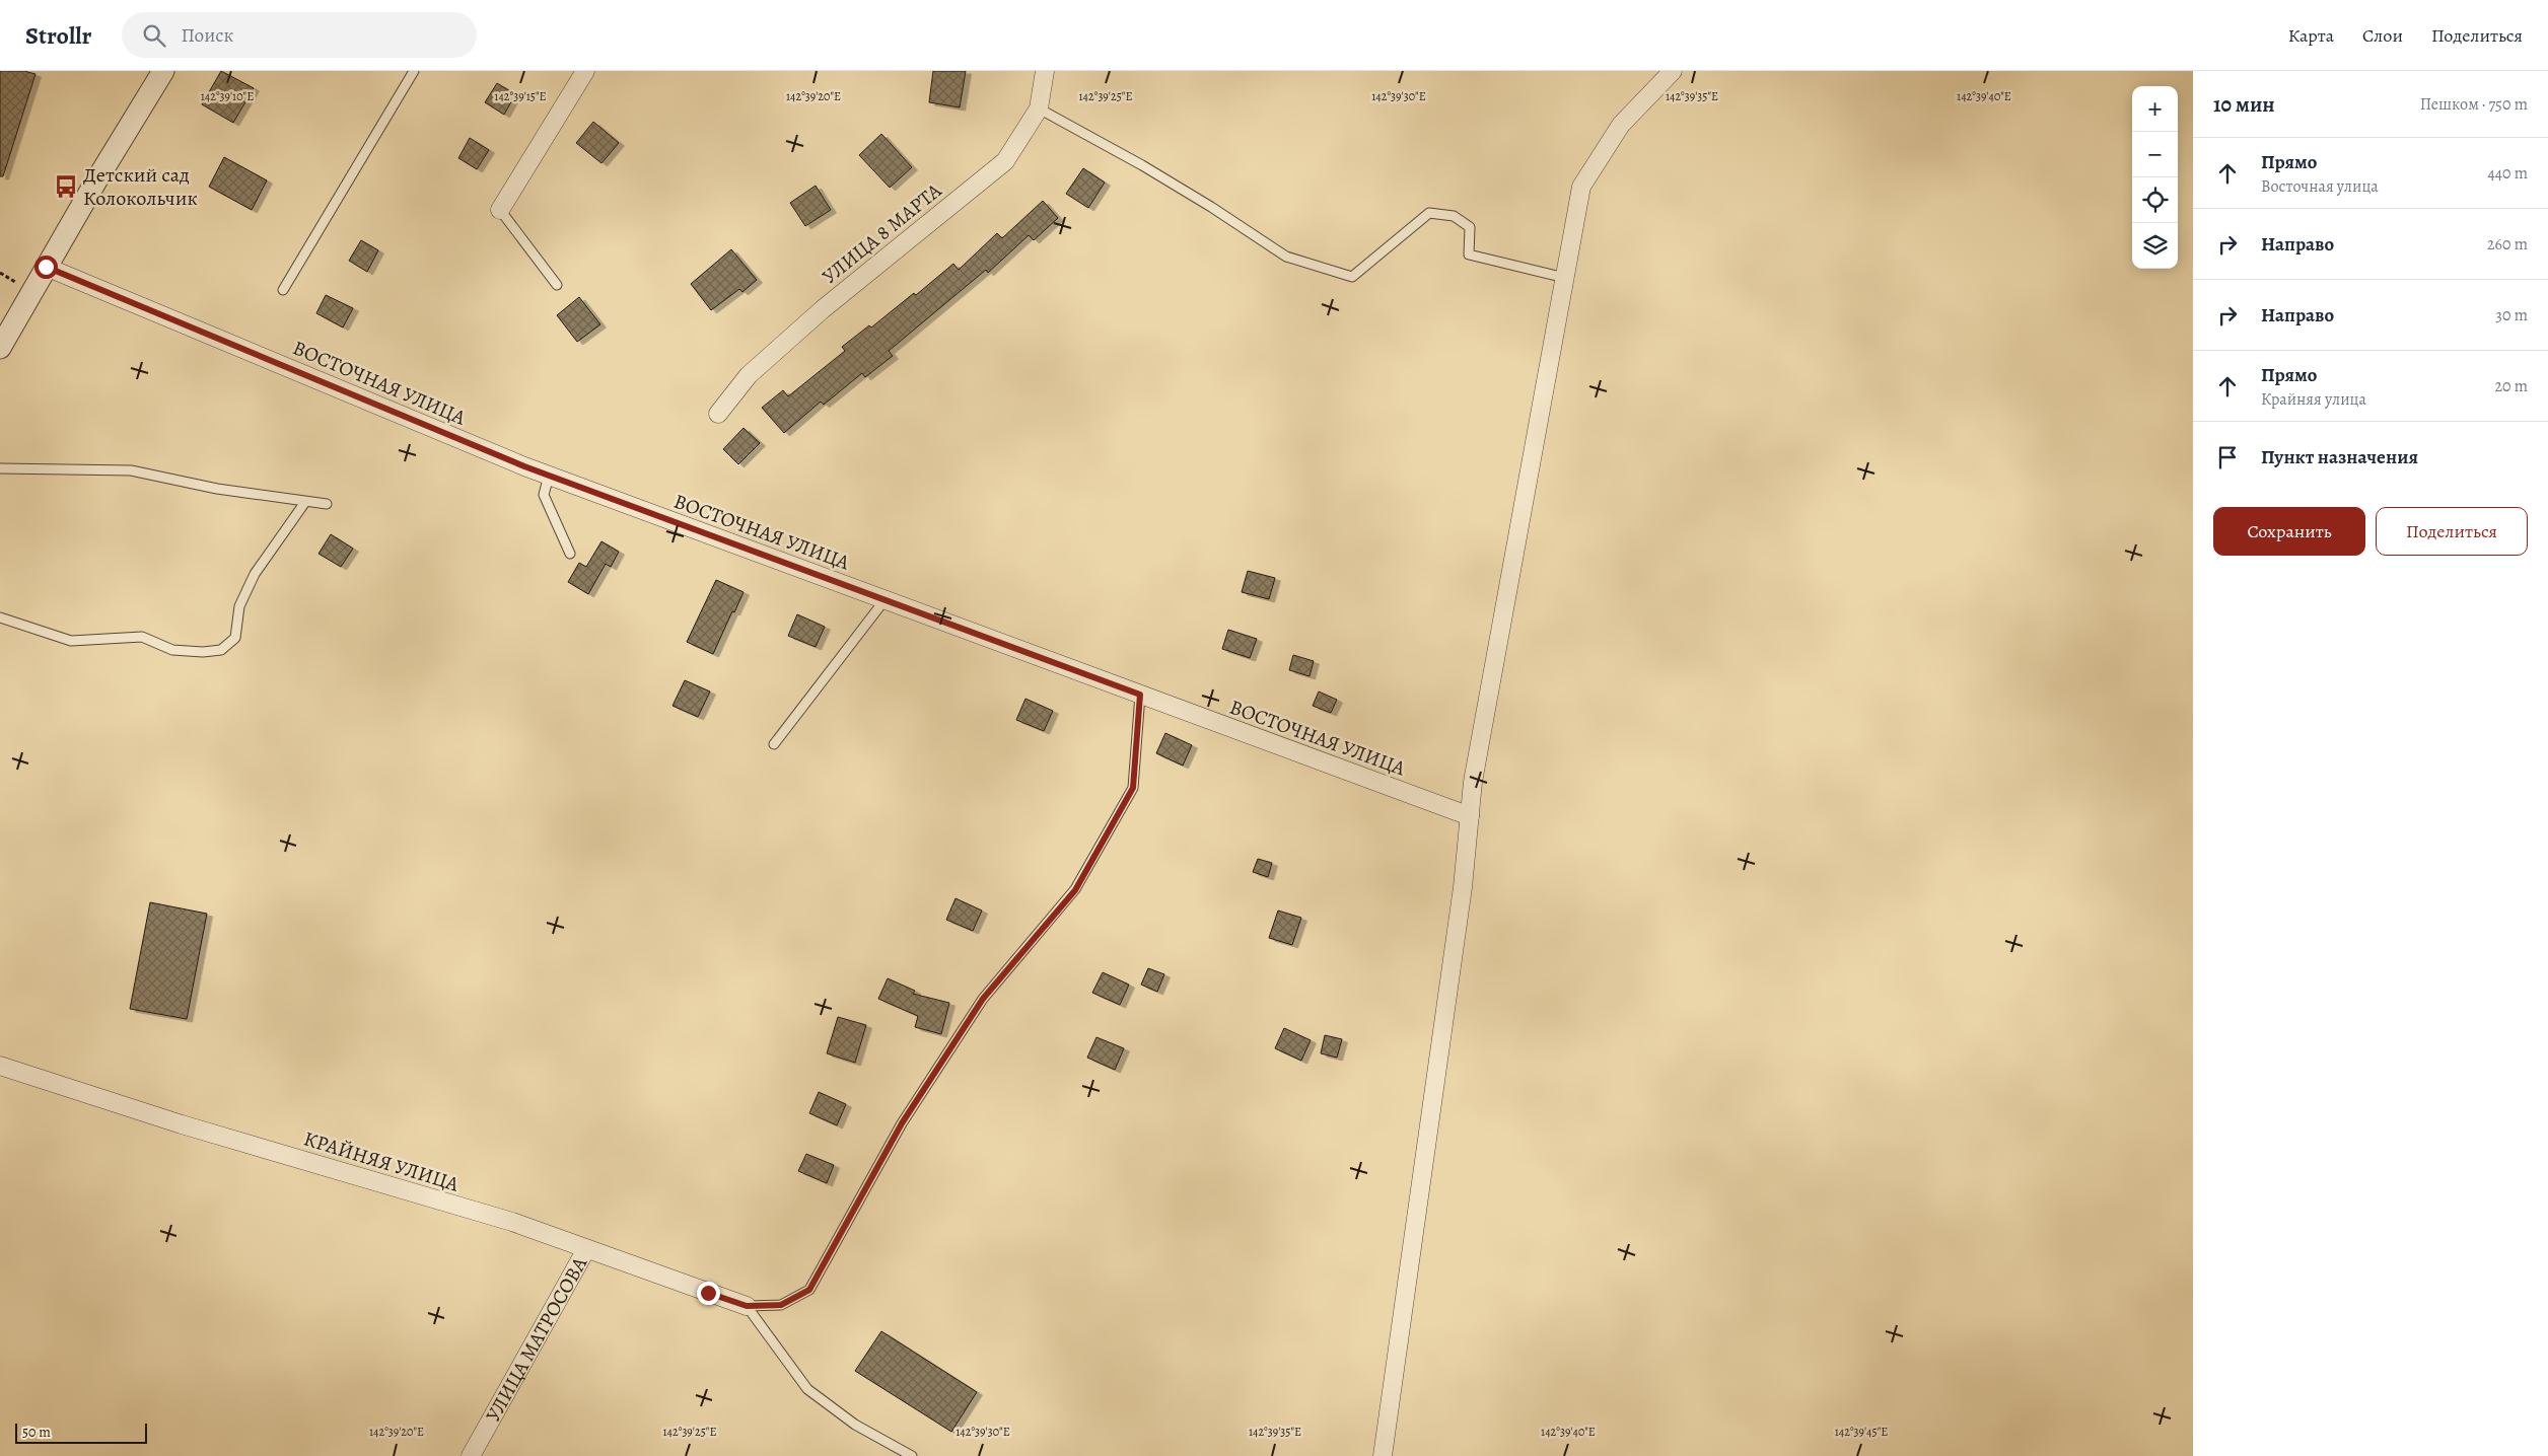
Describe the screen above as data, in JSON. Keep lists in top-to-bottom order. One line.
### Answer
{"streets":{"street":["УЛИЦА 8 МАРТА","ВОСТОЧНАЯ УЛИЦА","КРАЙНЯЯ УЛИЦА","УЛИЦА МАТРОСОВА"]},"crossings":[["КРАЙНЯЯ УЛИЦА","УЛИЦА МАТРОСОВА"]],"places":{"bus stop":["Детский сад Колокольчик"]},"scale_bar":"50 m","page":{"header":"Strollr","search":"Поиск","nav":["Карта","Слои","Поделиться"],"heading":["10 мин","Пешком · 750 m"],"map_buttons":["+","−"],"list":[["Прямо","Восточная улица","440 m"],["Направо","260 m"],["Направо","30 m"],["Прямо","Крайняя улица","20 m"],"Пункт назначения"],"buttons":["Сохранить","Поделиться"],"scale":"50 m"},"coordinates":["142°39'10\"E","142°39'15\"E","142°39'20\"E","142°39'25\"E","142°39'30\"E","142°39'35\"E","142°39'40\"E","142°39'45\"E"]}
